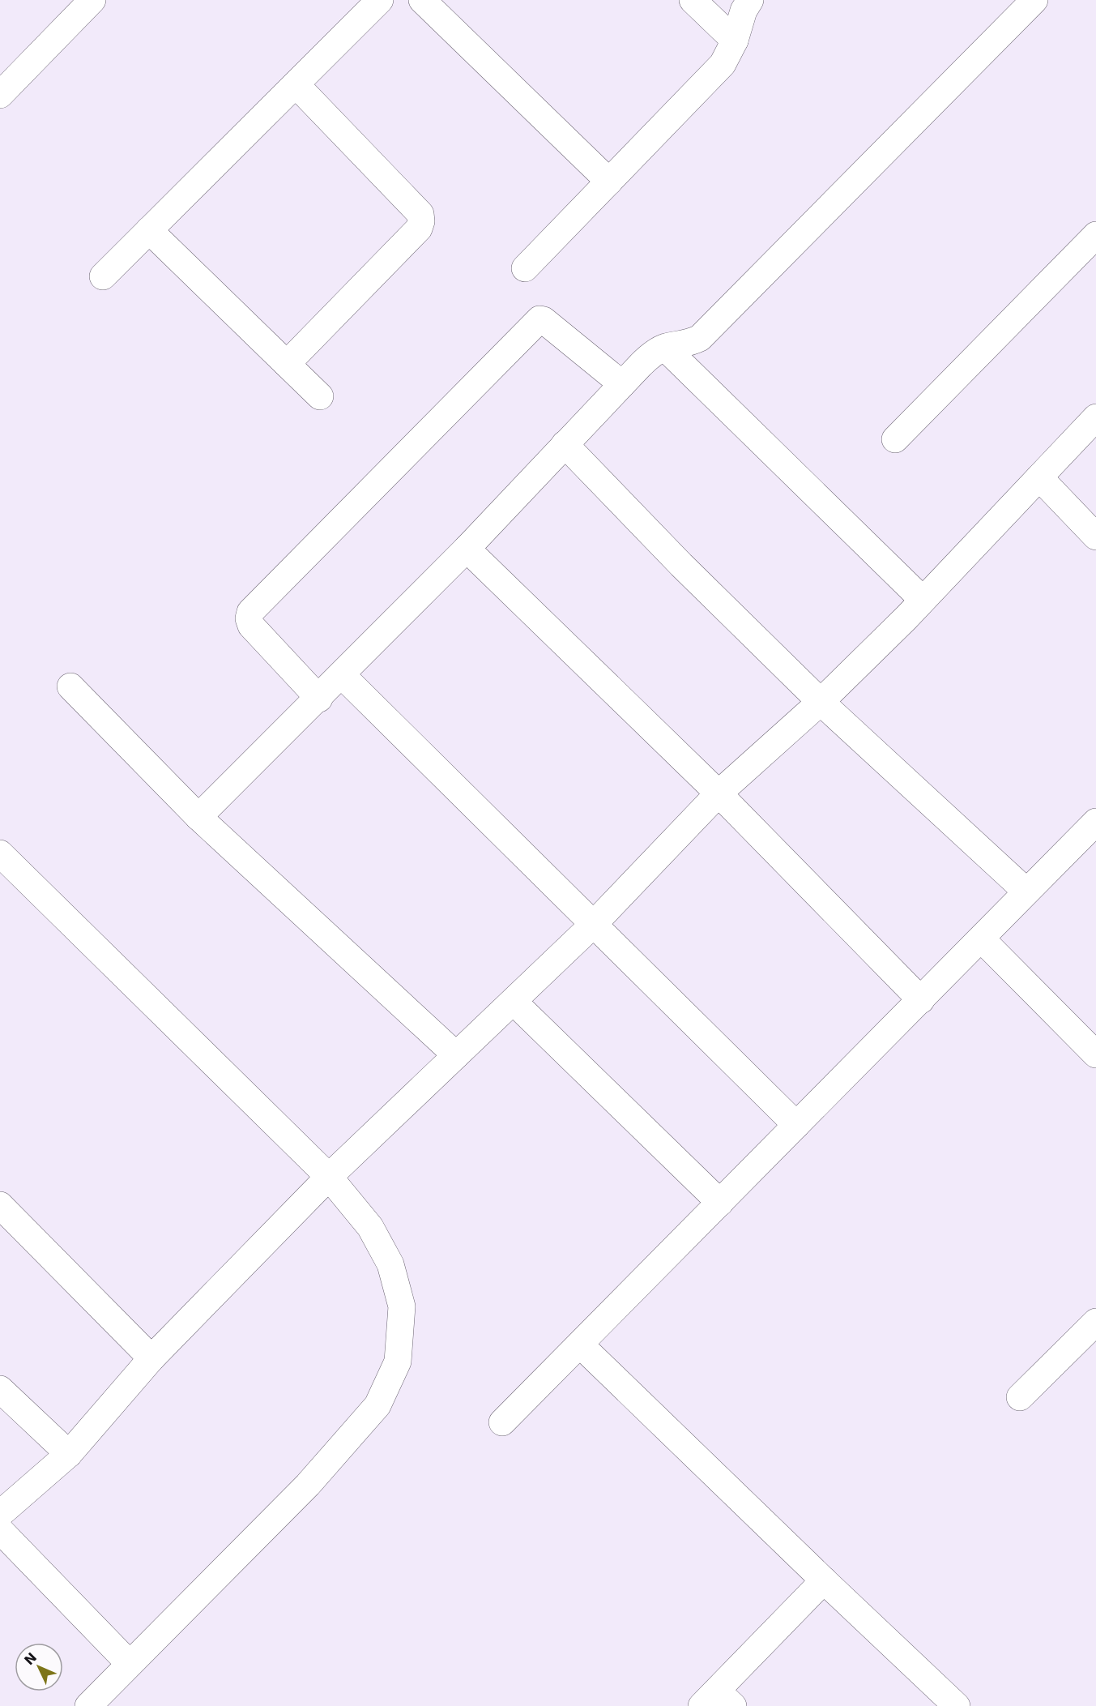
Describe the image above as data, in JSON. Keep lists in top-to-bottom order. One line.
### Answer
{"north":"top left"}
